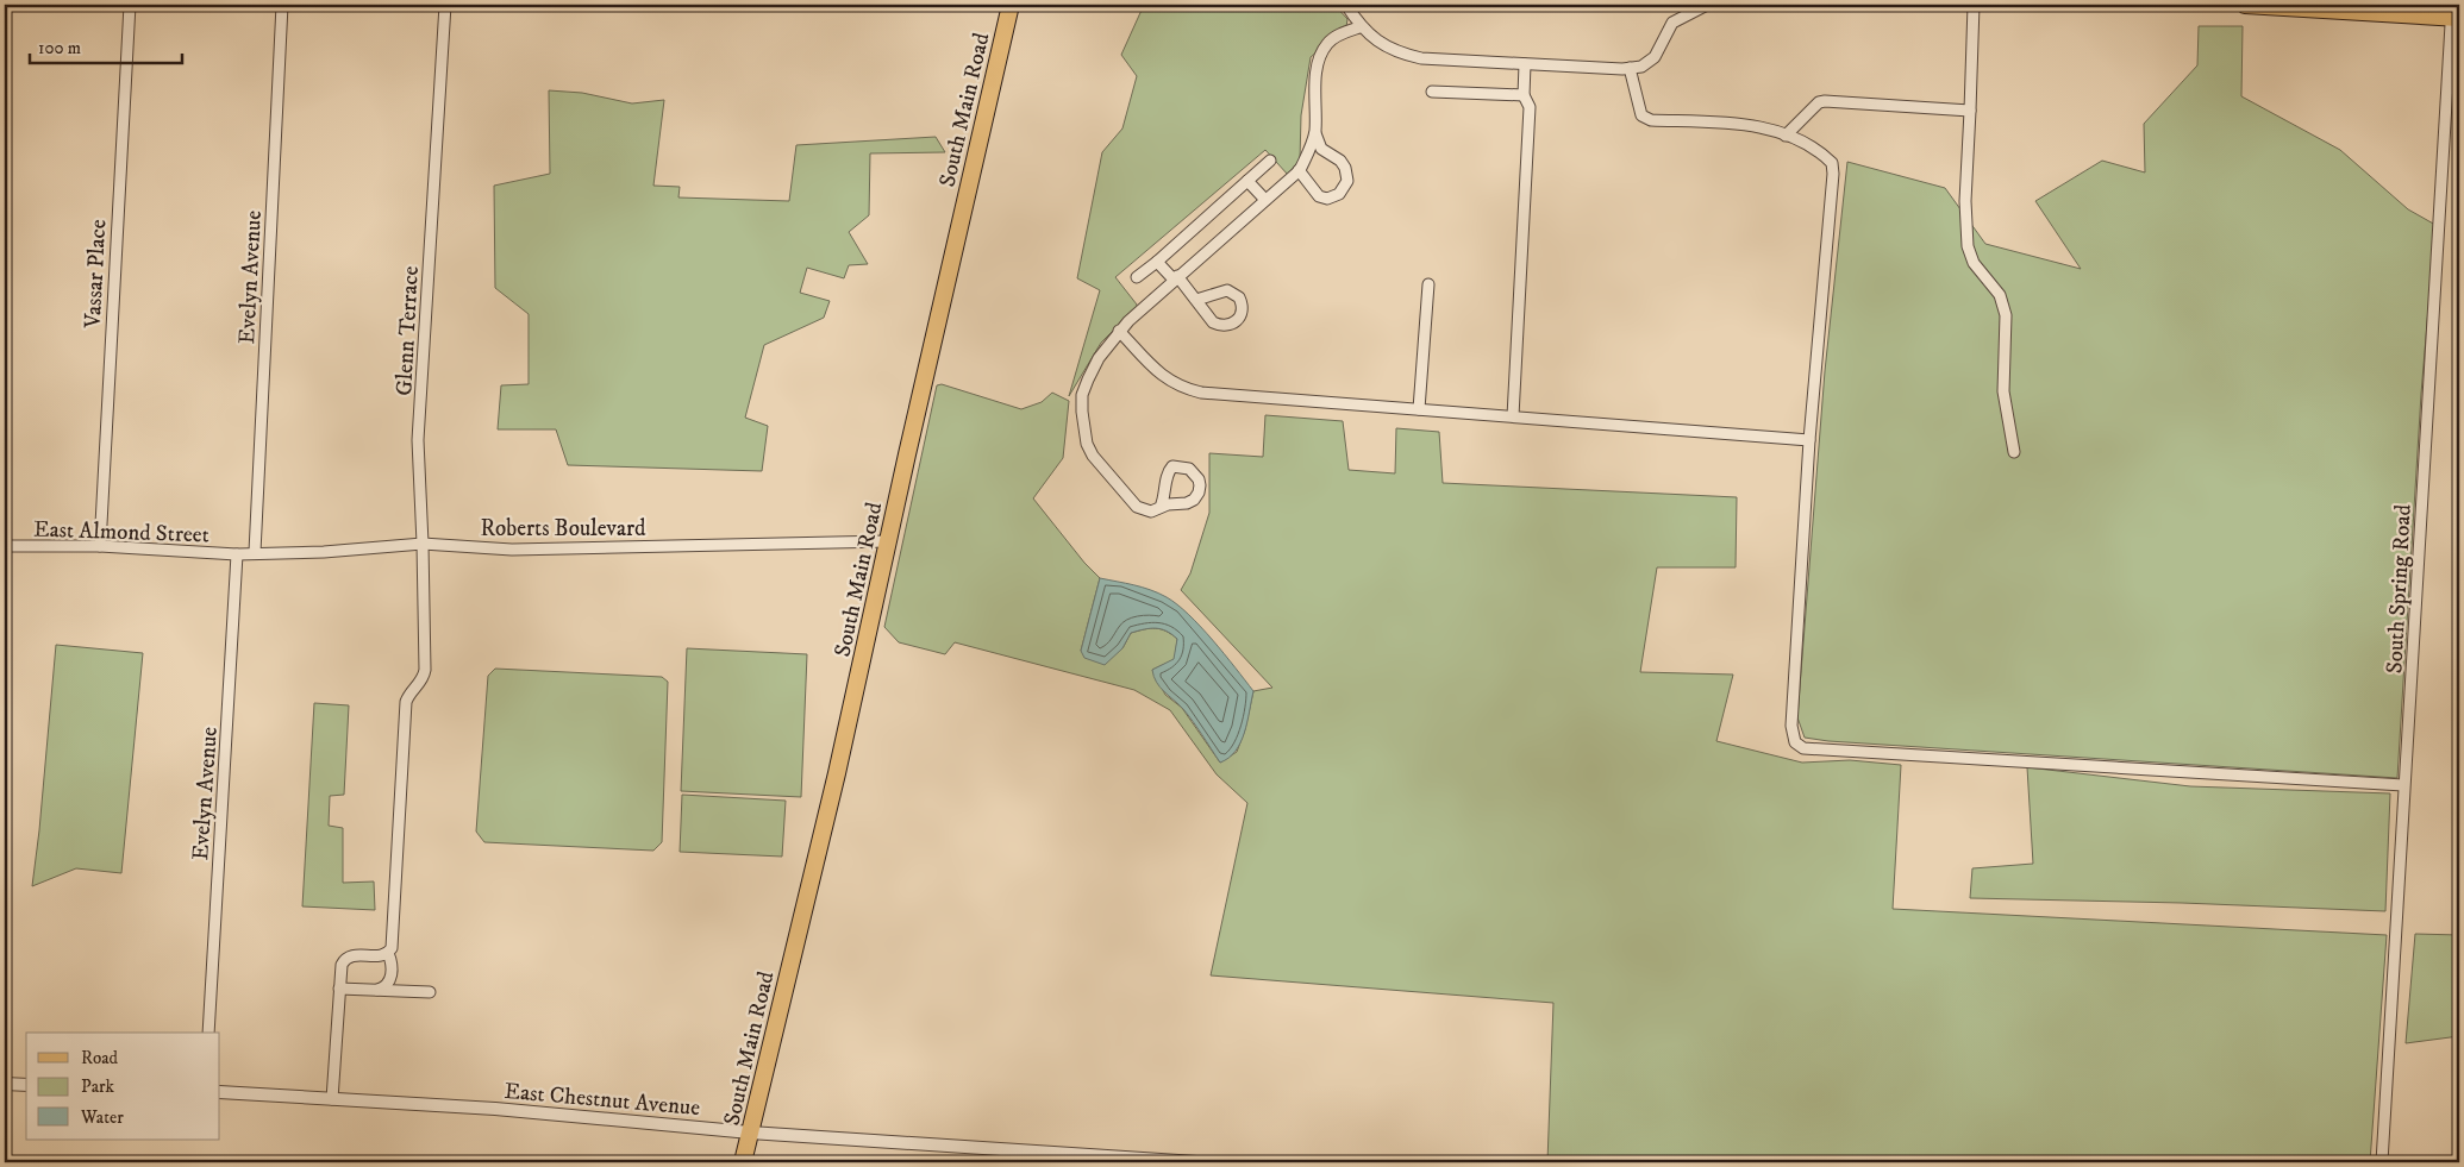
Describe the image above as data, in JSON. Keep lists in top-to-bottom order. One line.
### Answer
{"streets":{"main road":["South Main Road"],"street":["Vassar Place","Evelyn Avenue","Glenn Terrace","Roberts Boulevard","East Almond Street","South Spring Road","East Chestnut Avenue"]},"crossings":[["South Main Road","Roberts Boulevard"],["South Main Road","East Chestnut Avenue"],["Vassar Place","East Almond Street"],["Evelyn Avenue","Roberts Boulevard"],["Evelyn Avenue","East Almond Street"],["Glenn Terrace","Roberts Boulevard"],["Roberts Boulevard","East Almond Street"]],"legend":["Road","Park","Water"],"scale_bar":"100 m"}
